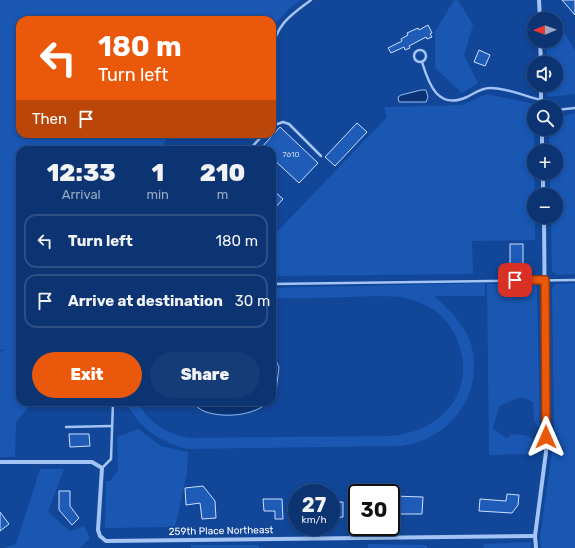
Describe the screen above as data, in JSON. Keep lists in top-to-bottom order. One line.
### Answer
{"streets":{"street":["259th Place Northeast"]},"house_numbers":["7610"],"north":"left","page":{"map_buttons":["+","−"],"turn":["180 m","Turn left"],"then":"Then","eta":["12:33","Arrival","1","min","210","m"],"list":[{"name":"Turn left","value":"180 m"},{"name":"Arrive at destination","value":"30 m"}],"buttons":["Exit","Share"],"speed":"27 km/h","limit":"30"}}
